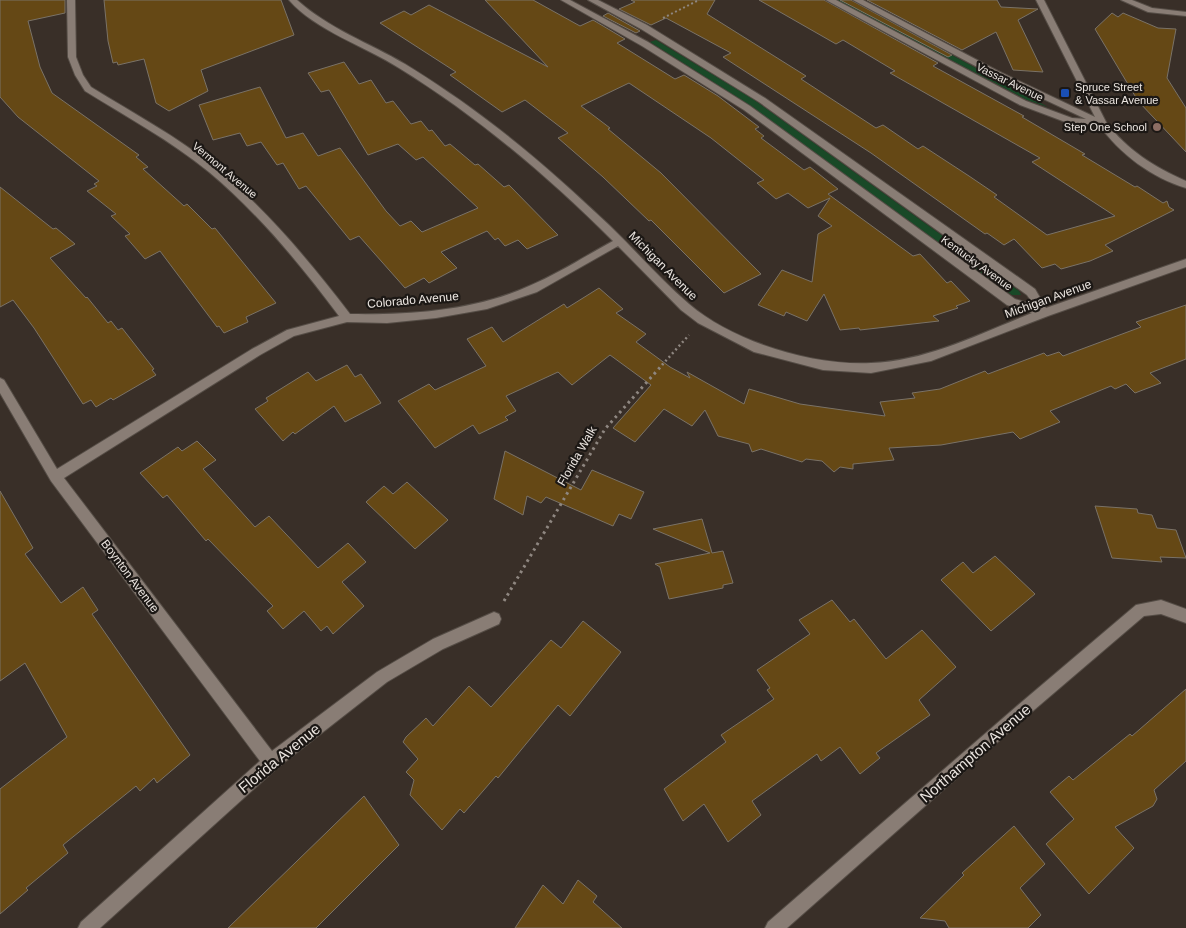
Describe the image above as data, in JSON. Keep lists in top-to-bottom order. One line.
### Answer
{"streets":{"street":["Vassar Avenue","Vermont Avenue","Kentucky Avenue","Michigan Avenue","Colorado Avenue","Boynton Avenue","Northampton Avenue","Florida Avenue"],"path":["Florida Walk"]},"crossings":[["Vermont Avenue","Colorado Avenue"],["Kentucky Avenue","Michigan Avenue"],["Michigan Avenue","Colorado Avenue"],["Michigan Avenue","Florida Walk"],["Colorado Avenue","Boynton Avenue"],["Florida Walk","Florida Avenue"],["Boynton Avenue","Florida Avenue"]],"places":{"transit":["Spruce Street & Vassar Avenue"],"other":["Step One School"]}}
